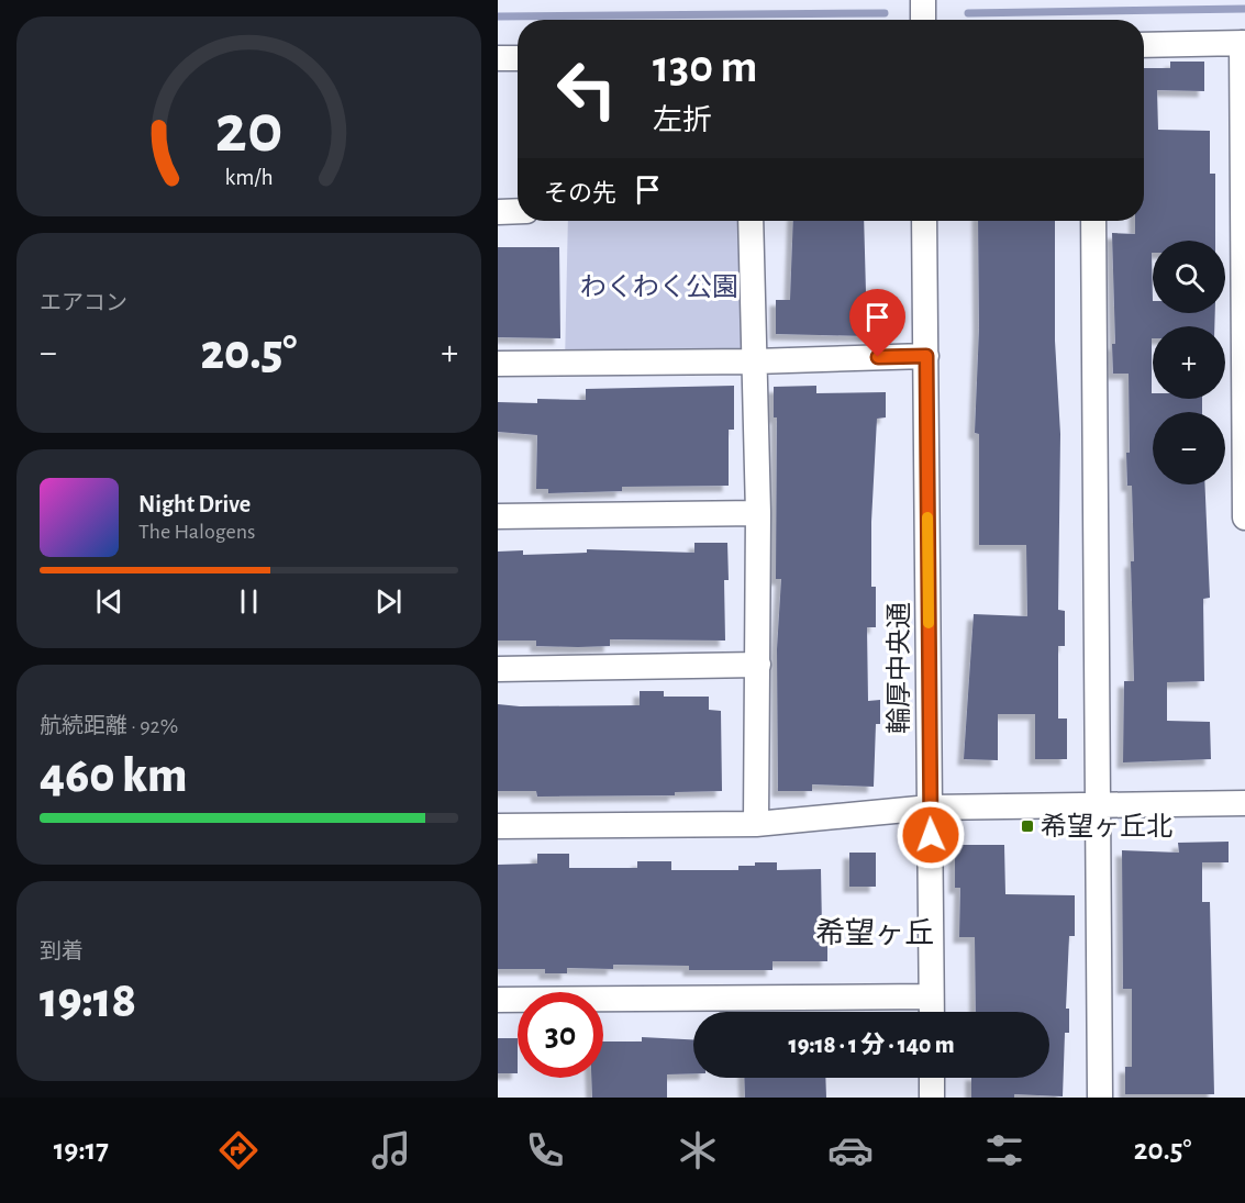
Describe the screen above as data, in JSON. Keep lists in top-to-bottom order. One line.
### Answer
{"streets":{"street":["輪厚中央通"]},"districts":["希望ヶ丘"],"parks":["わくわく公園"],"places":{"transit":["希望ヶ丘北"]},"page":{"turn":["130 m","左折"],"then":"その先","tile":["エアコン",["航続距離 · 92%","460 km"],["到着","19:18"]],"map_buttons":["+","−"],"heat":["−","20.5°","+"],"song":["Night Drive","The Halogens"],"limit":"30","trip":"19:18 · 1 分 · 140 m","tabs":["19:17","20.5°"],"gauge":["20","km/h"]}}
